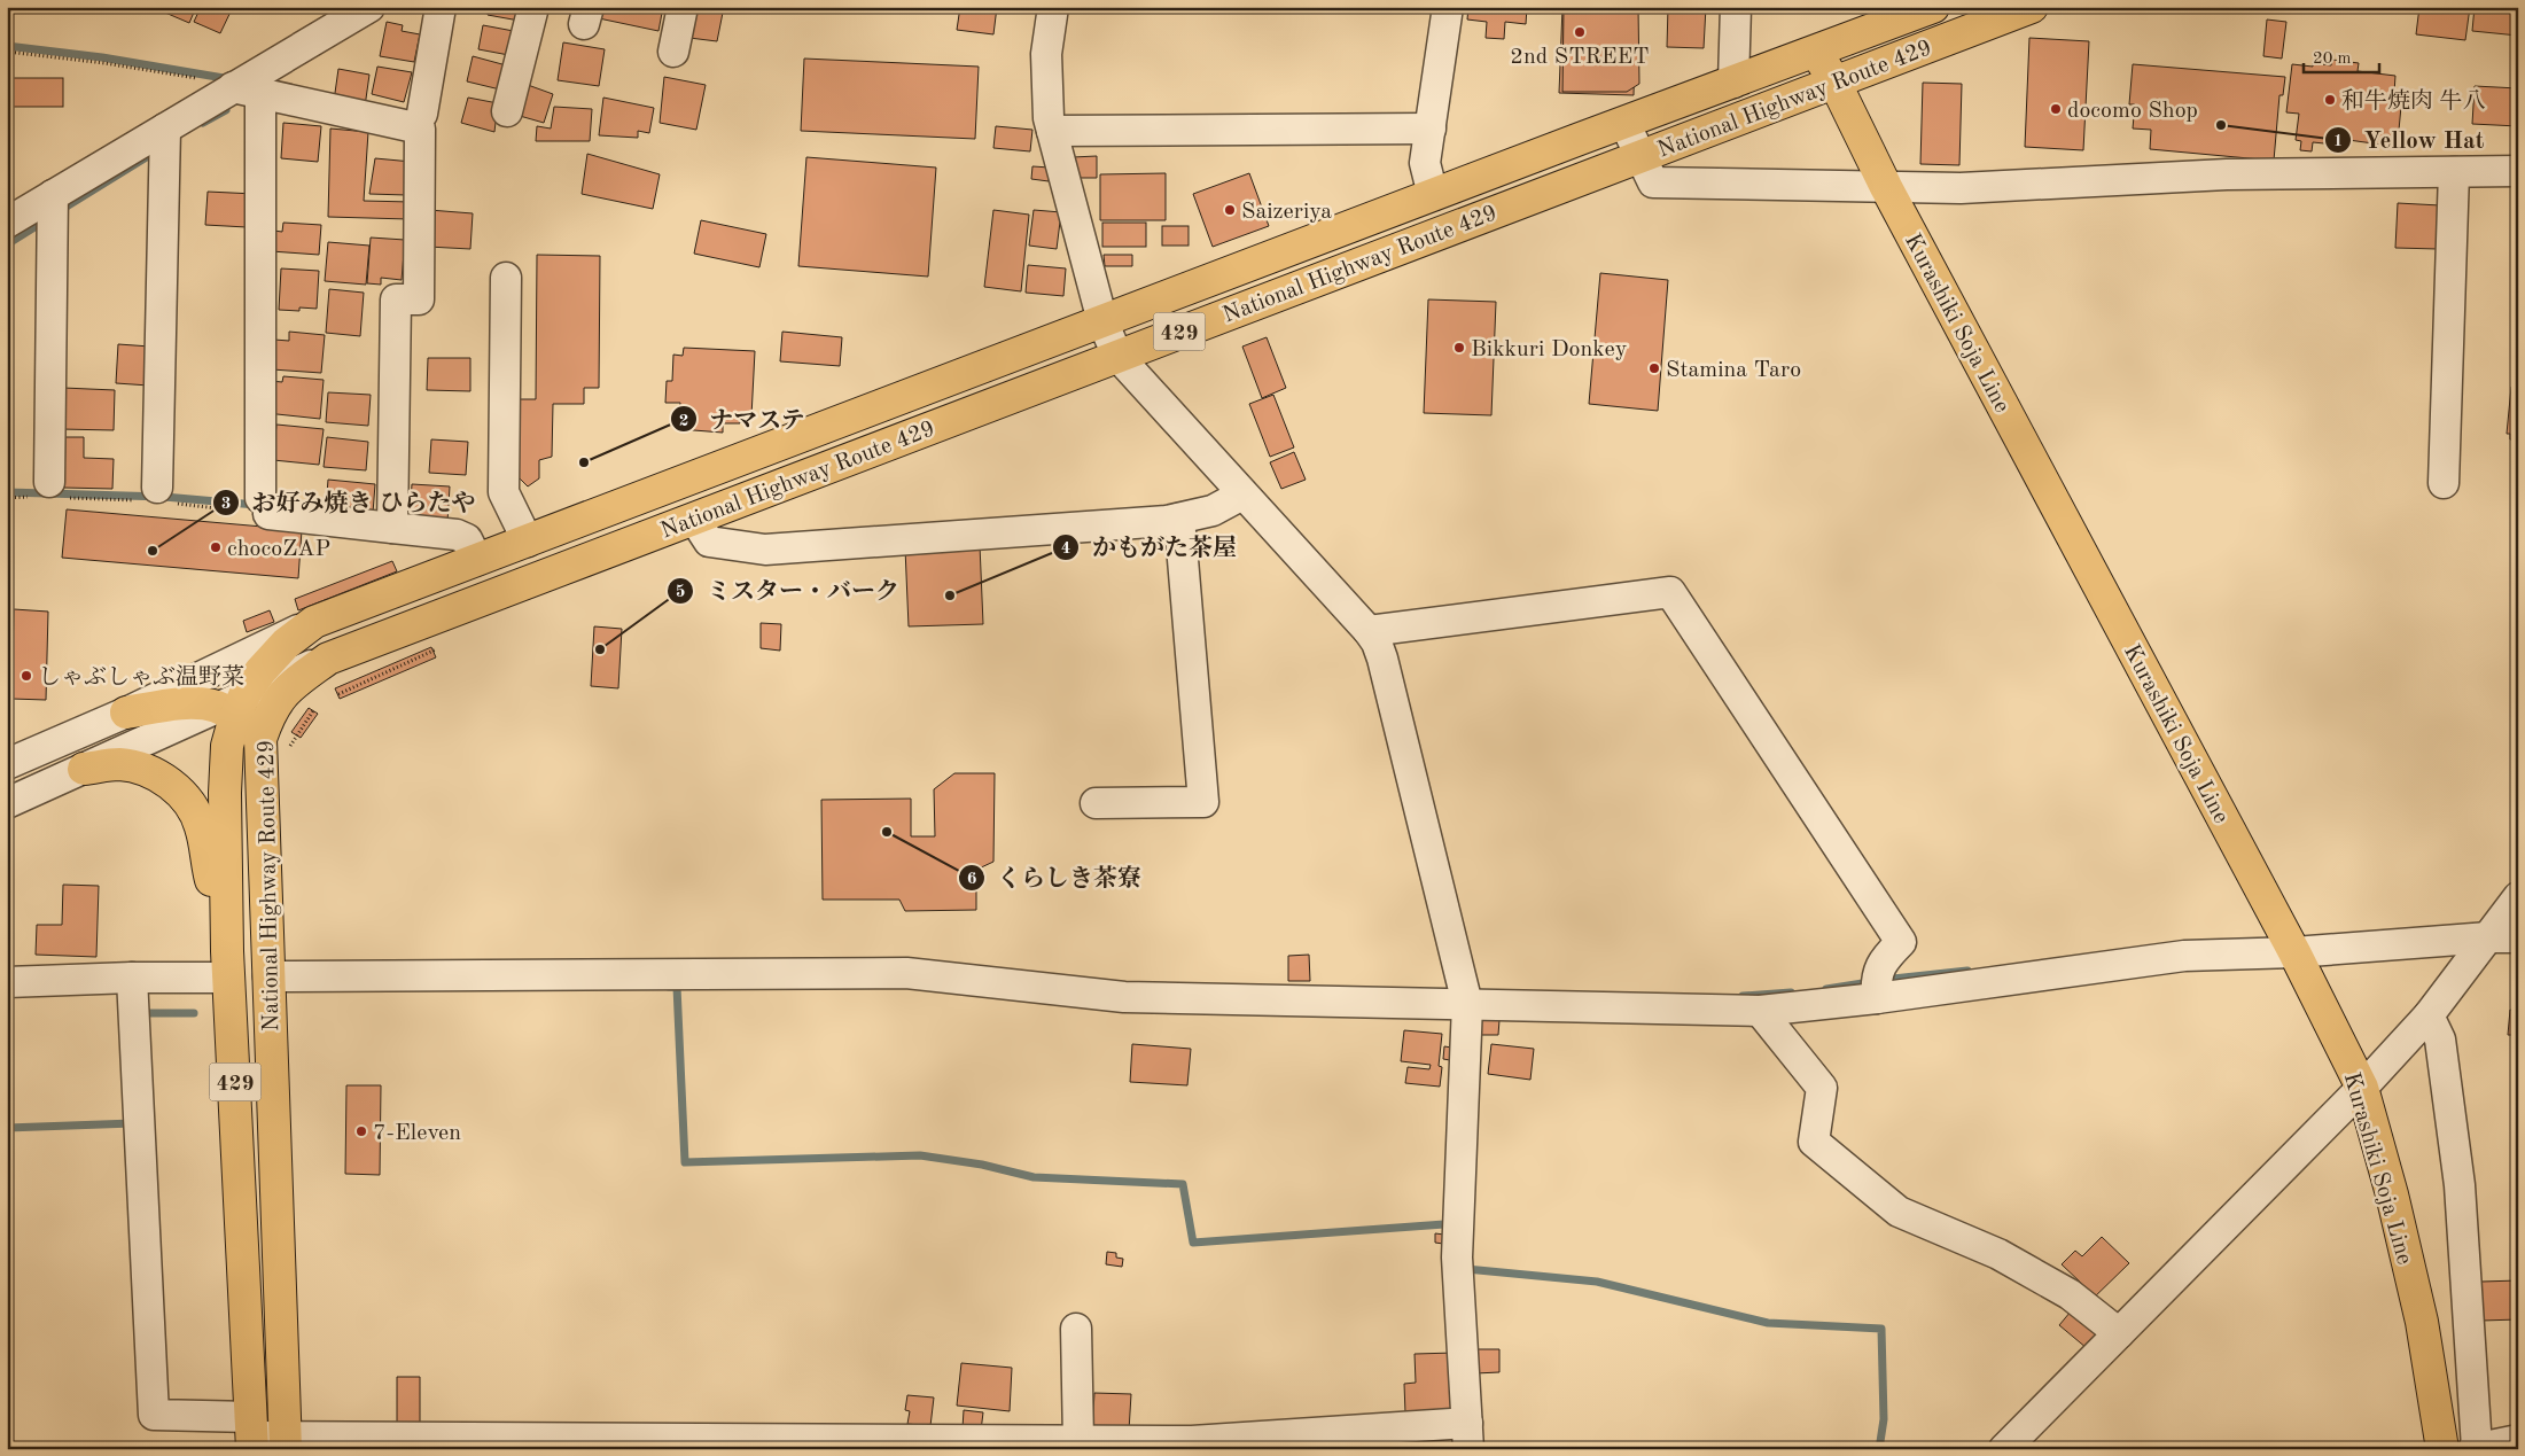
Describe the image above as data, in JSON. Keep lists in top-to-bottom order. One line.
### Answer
{"streets":{"main road":["National Highway Route 429","Kurashiki Soja Line","429"]},"crossings":[["National Highway Route 429","Kurashiki Soja Line"]],"places":["2nd STREET","和牛焼肉 牛八","docomo Shop","Yellow Hat","Saizeriya","Bikkuri Donkey","Stamina Taro","ナマステ","chocoZAP","お好み焼き ひらたや","かもがた茶屋","ミスター・バーク","しゃぶしゃぶ温野菜","くらしき茶寮","7-Eleven"],"scale_bar":"20 m"}
